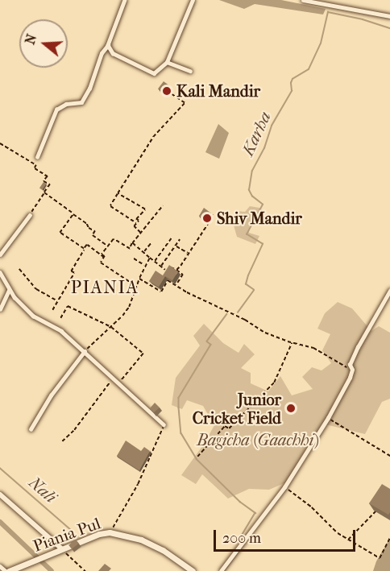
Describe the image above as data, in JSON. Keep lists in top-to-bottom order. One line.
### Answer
{"streets":{"main road":["Piania Pul"]},"districts":["PIANIA"],"water":["Karha","Nali"],"parks":["Bagicha (Gaachhi)"],"places":["Kali Mandir","Shiv Mandir","Junior Cricket Field"],"scale_bar":"200 m","north":"left"}
